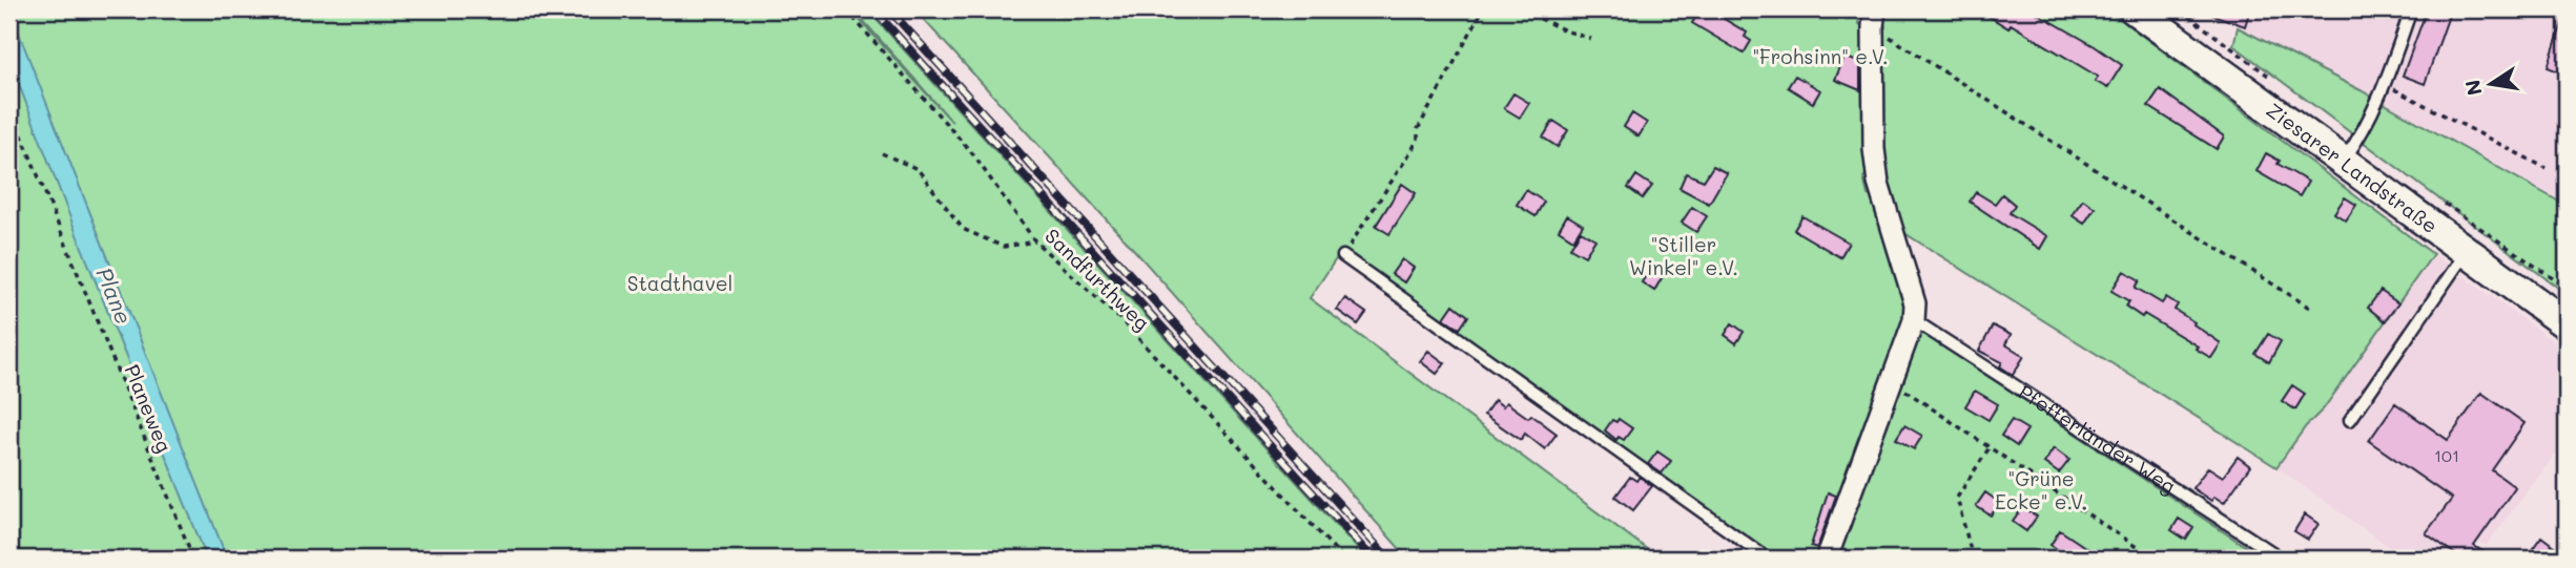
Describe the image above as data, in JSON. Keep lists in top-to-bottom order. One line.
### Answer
{"streets":{"main road":["Ziesarer Landstraße"],"lane":["Pfefferländer Weg"],"path":["Sandfurthweg","Planeweg"]},"water":["Plane"],"parks":["\"Frohsinn\" e.V.","\"Stiller Winkel\" e.V.","Stadthavel","\"Grüne Ecke\" e.V."],"house_numbers":["101"],"north":"left"}
